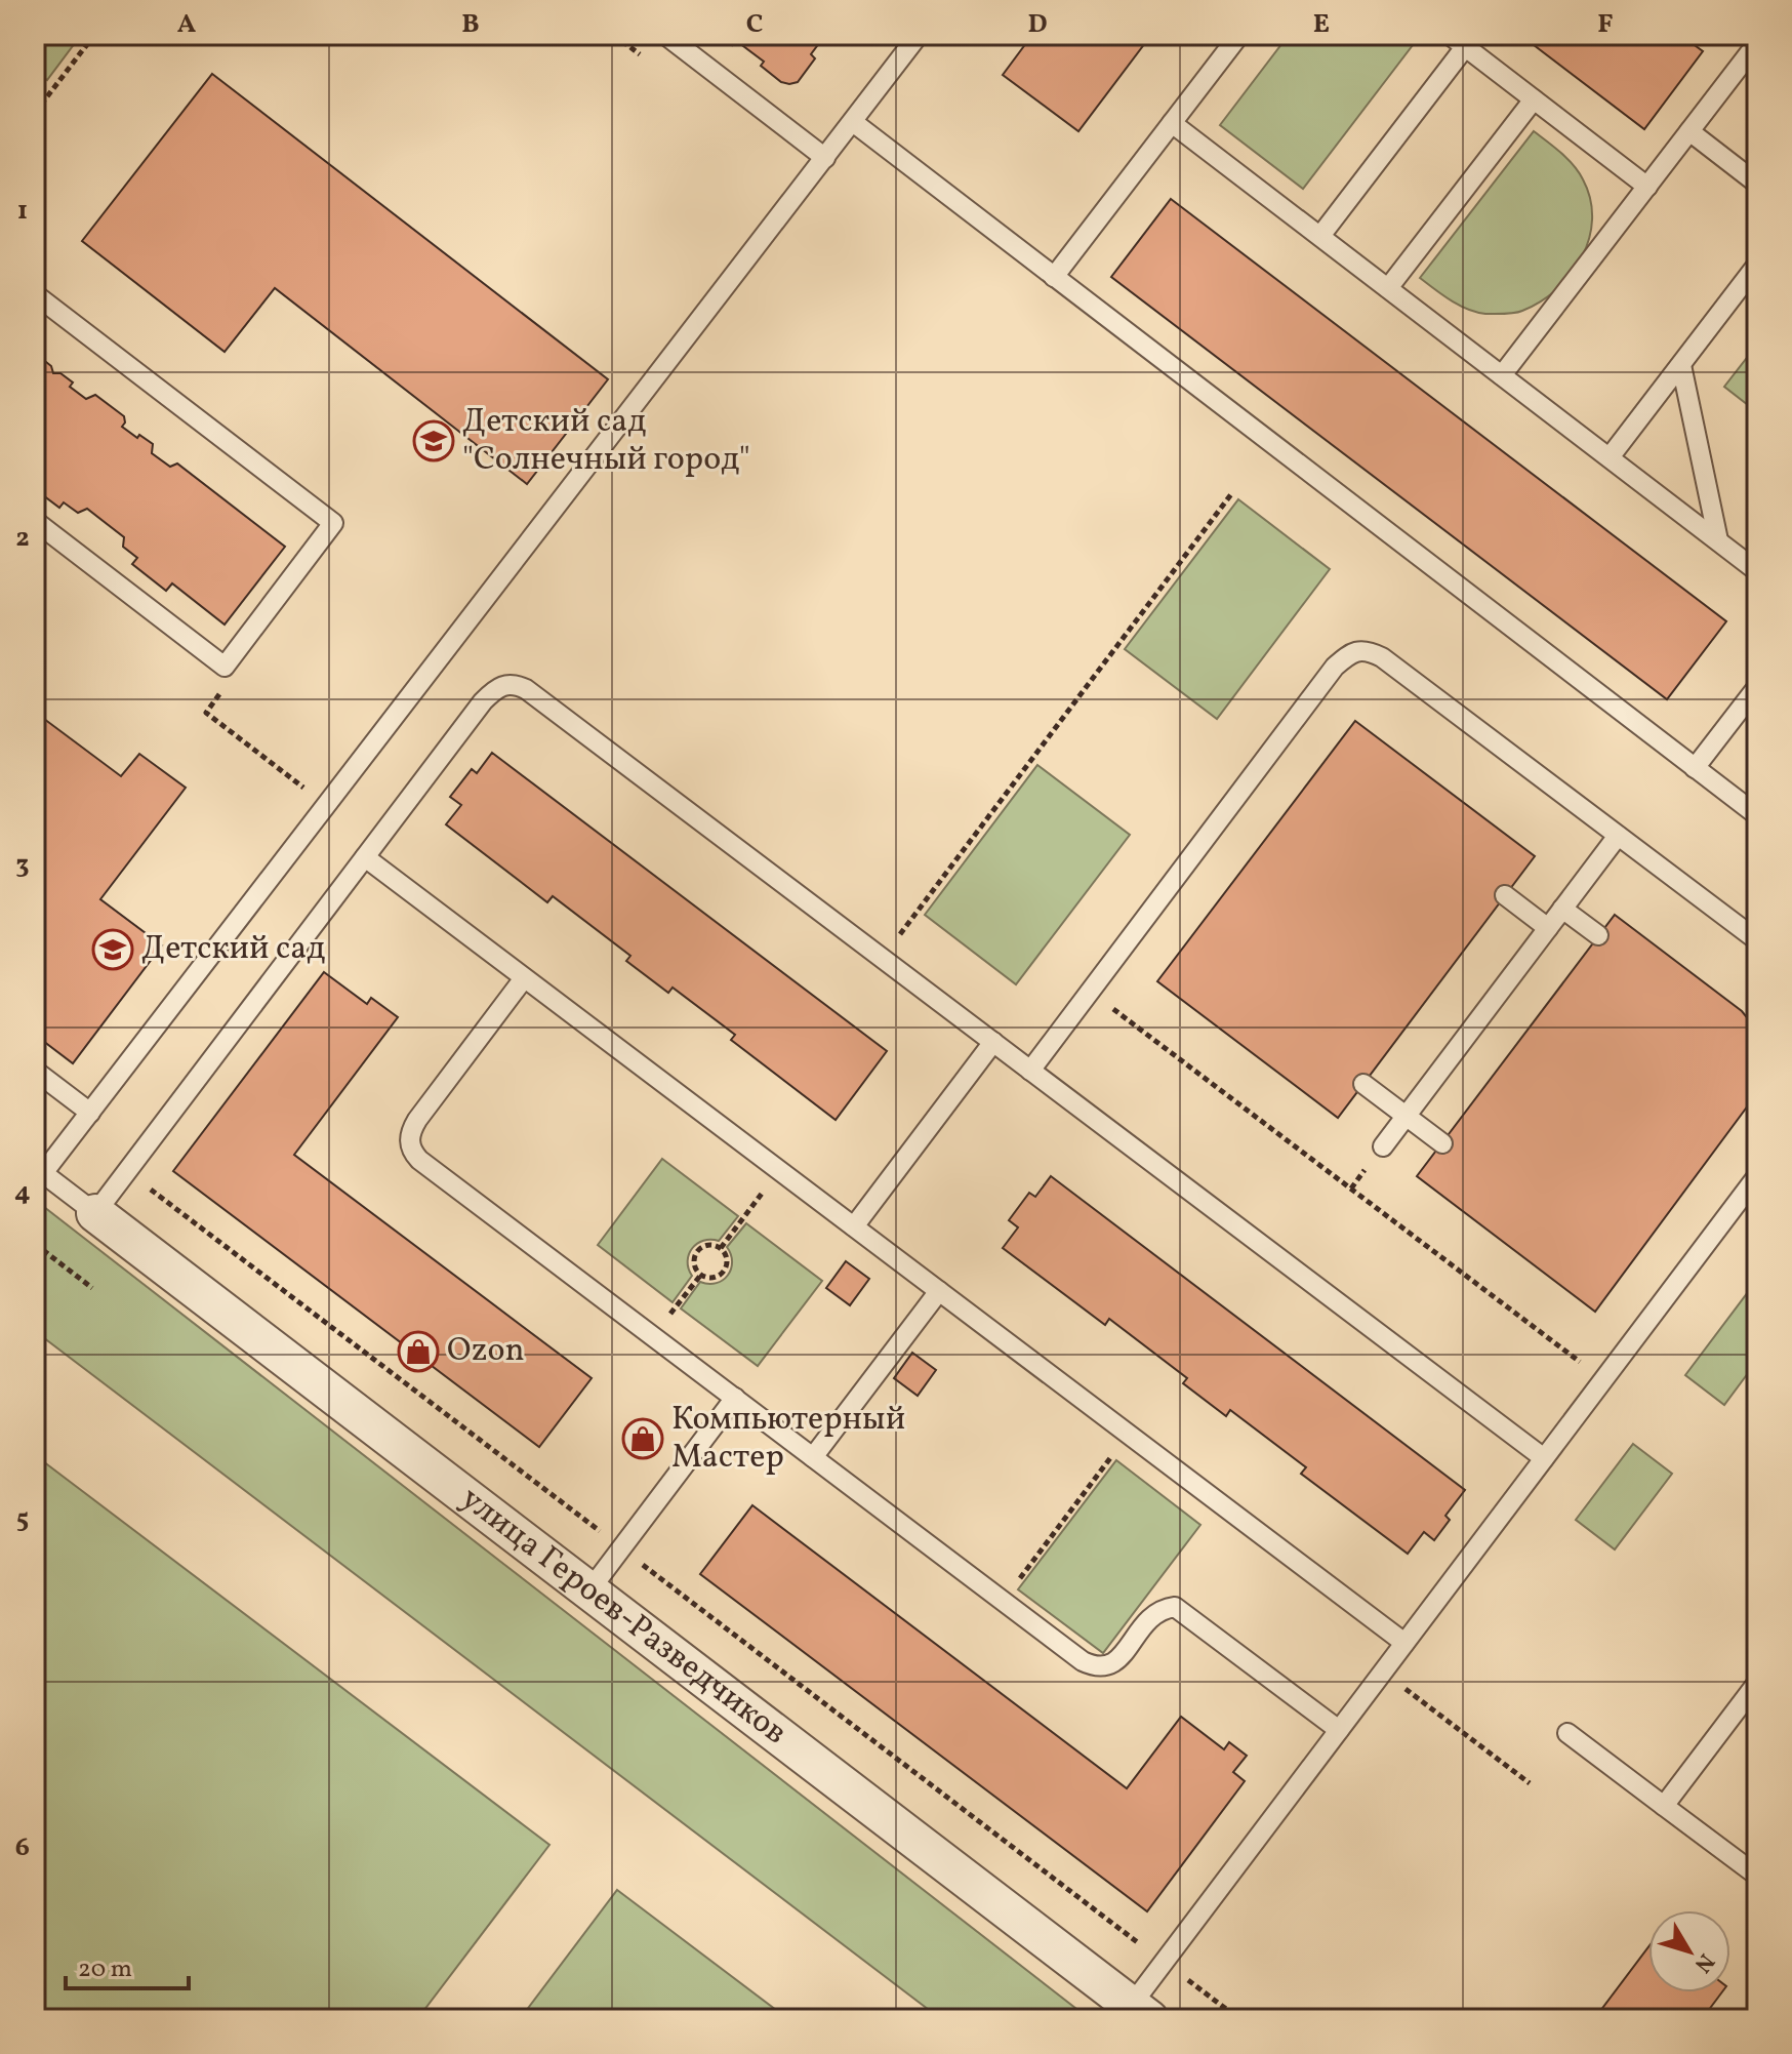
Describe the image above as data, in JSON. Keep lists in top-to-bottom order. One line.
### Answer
{"streets":{"street":["улица Героев-Разведчиков"]},"places":{"school or university":["Детский сад \"Солнечный город\"","Детский сад"],"shop":["Ozon","Компьютерный Мастер"]},"scale_bar":"20 m","north":"bottom right","grid":{"columns":["A","B","C","D","E","F"],"rows":["1","2","3","4","5","6"]}}
